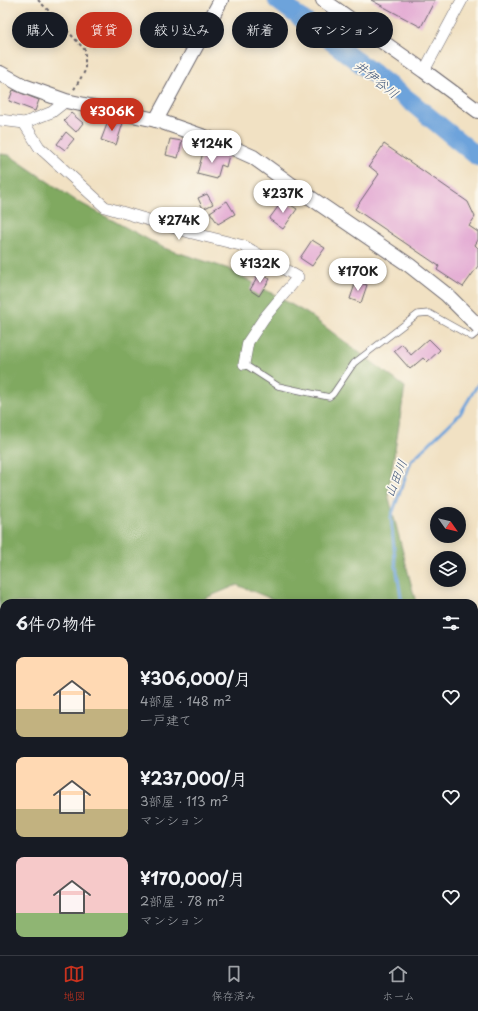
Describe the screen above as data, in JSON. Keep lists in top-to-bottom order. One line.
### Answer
{"water":["井伊谷川","山田川"],"north":"bottom right","page":{"chip":["購入","賃貸","絞り込み","新着","マンション"],"price":["¥306K","¥124K","¥237K","¥274K","¥132K","¥170K"],"heading":"6件の物件","list":[{"name":"¥306,000/月","note":"4部屋 · 148 m² · 一戸建て"},{"name":"¥237,000/月","note":"3部屋 · 113 m² · マンション"},{"name":"¥170,000/月","note":"2部屋 · 78 m² · マンション"}],"tabs":["地図","保存済み","ホーム"]}}
